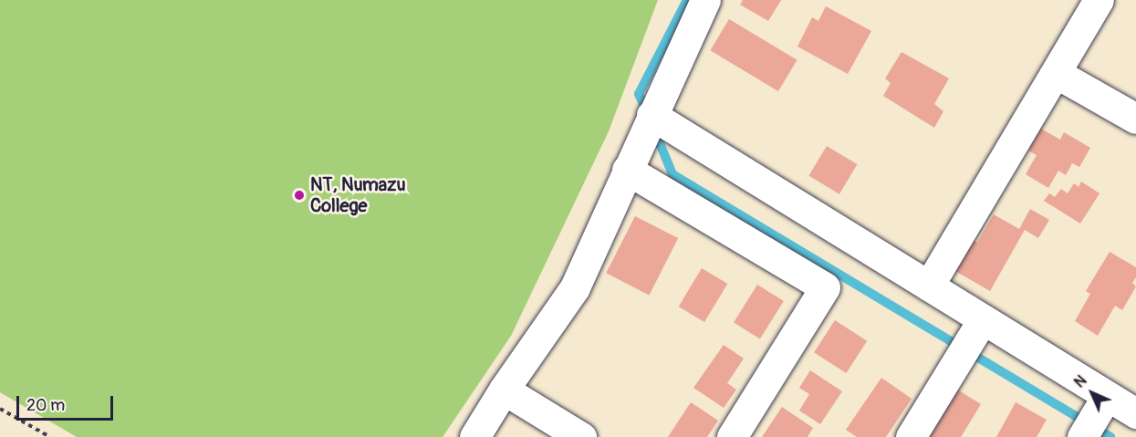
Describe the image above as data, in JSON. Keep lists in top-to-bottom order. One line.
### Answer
{"places":["NT, Numazu College"],"scale_bar":"20 m","north":"top left"}
